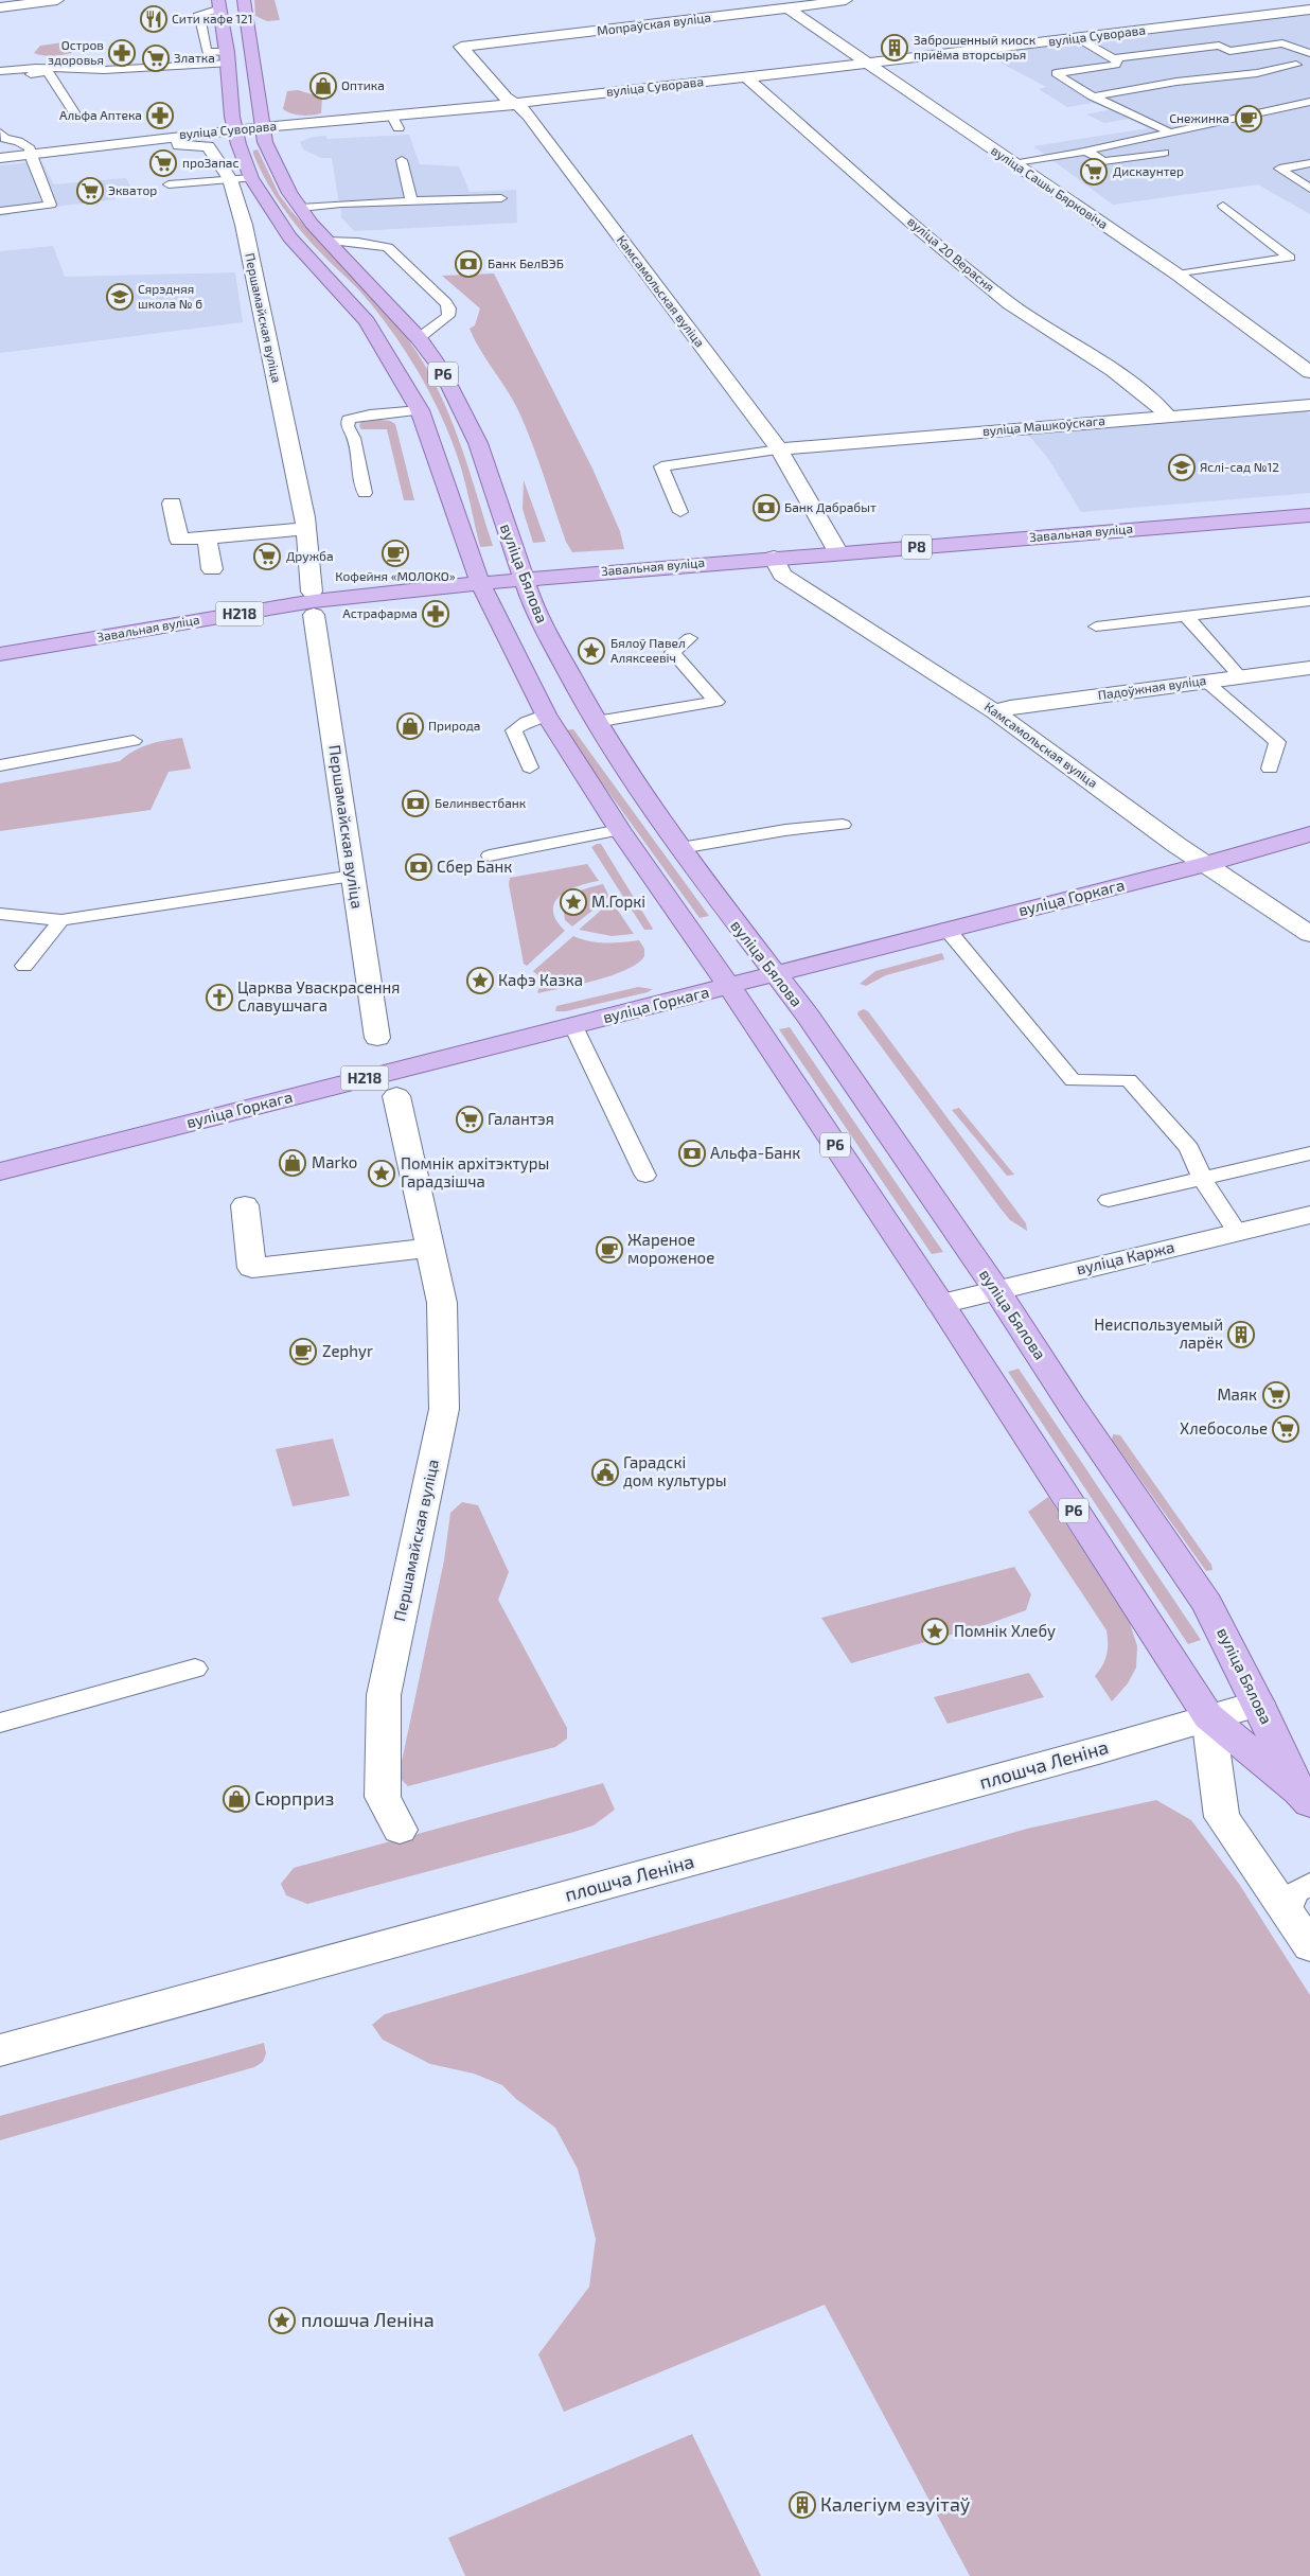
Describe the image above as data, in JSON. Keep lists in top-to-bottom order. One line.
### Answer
{"streets":{"main road":["Р6","Завальная вуліца","Р8","вуліца Бялова","Н218","вуліца Горкага"],"street":["Мопраўская вуліца","вуліца Суворава","вуліца Сашы Бярковіча","вуліца 20 Верасня","Камсамольская вуліца","Першамайская вуліца","вуліца Машкоўскага","Падоўжная вуліца","вуліца Каржа","плошча Леніна"]},"crossings":[["Мопраўская вуліца","вуліца Сашы Бярковіча"],["Мопраўская вуліца","Камсамольская вуліца"],["вуліца Суворава","вуліца Сашы Бярковіча"],["вуліца Суворава","вуліца 20 Верасня"],["вуліца Суворава","Камсамольская вуліца"],["вуліца Суворава","Р6"],["вуліца Суворава","вуліца Бялова"],["вуліца 20 Верасня","вуліца Машкоўскага"],["Камсамольская вуліца","вуліца Машкоўскага"],["Камсамольская вуліца","Завальная вуліца"],["Камсамольская вуліца","Падоўжная вуліца"],["Камсамольская вуліца","вуліца Горкага"],["Р6","вуліца Бялова"],["Завальная вуліца","вуліца Бялова"],["вуліца Бялова","вуліца Горкага"],["вуліца Бялова","вуліца Каржа"],["вуліца Бялова","плошча Леніна"]],"places":{"restaurant":["Сити кафе 121"],"building":["Заброшенный киоск приёма вторсырья","Неиспользуемый ларёк","Калегіум езуітаў"],"pharmacy":["Остров здоровья","Альфа Аптека","Астрафарма"],"supermarket":["Златка","проЗапас","Дискаунтер","Экватор","Дружба","Галантэя","Маяк","Хлебосолье"],"shop":["Оптика","Природа","Marko","Сюрприз"],"cafe":["Снежинка","Кофейня «МОЛОКО»","Жареное мороженое","Zephyr"],"bank":["Банк БелВЭБ","Банк Дабрабыт","Белинвестбанк","Сбер Банк","Альфа-Банк"],"school or university":["Сярэдняя школа № 6","Яслі-сад №12"],"place":["Бялоў Павел Аляксеевіч","М.Горкі","Кафэ Казка","Помнік архітэктуры Гарадзішча","Помнік Хлебу","плошча Леніна"],"church":["Царква Уваскрасення Славушчага"],"public building":["Гарадскі дом культуры"]}}
